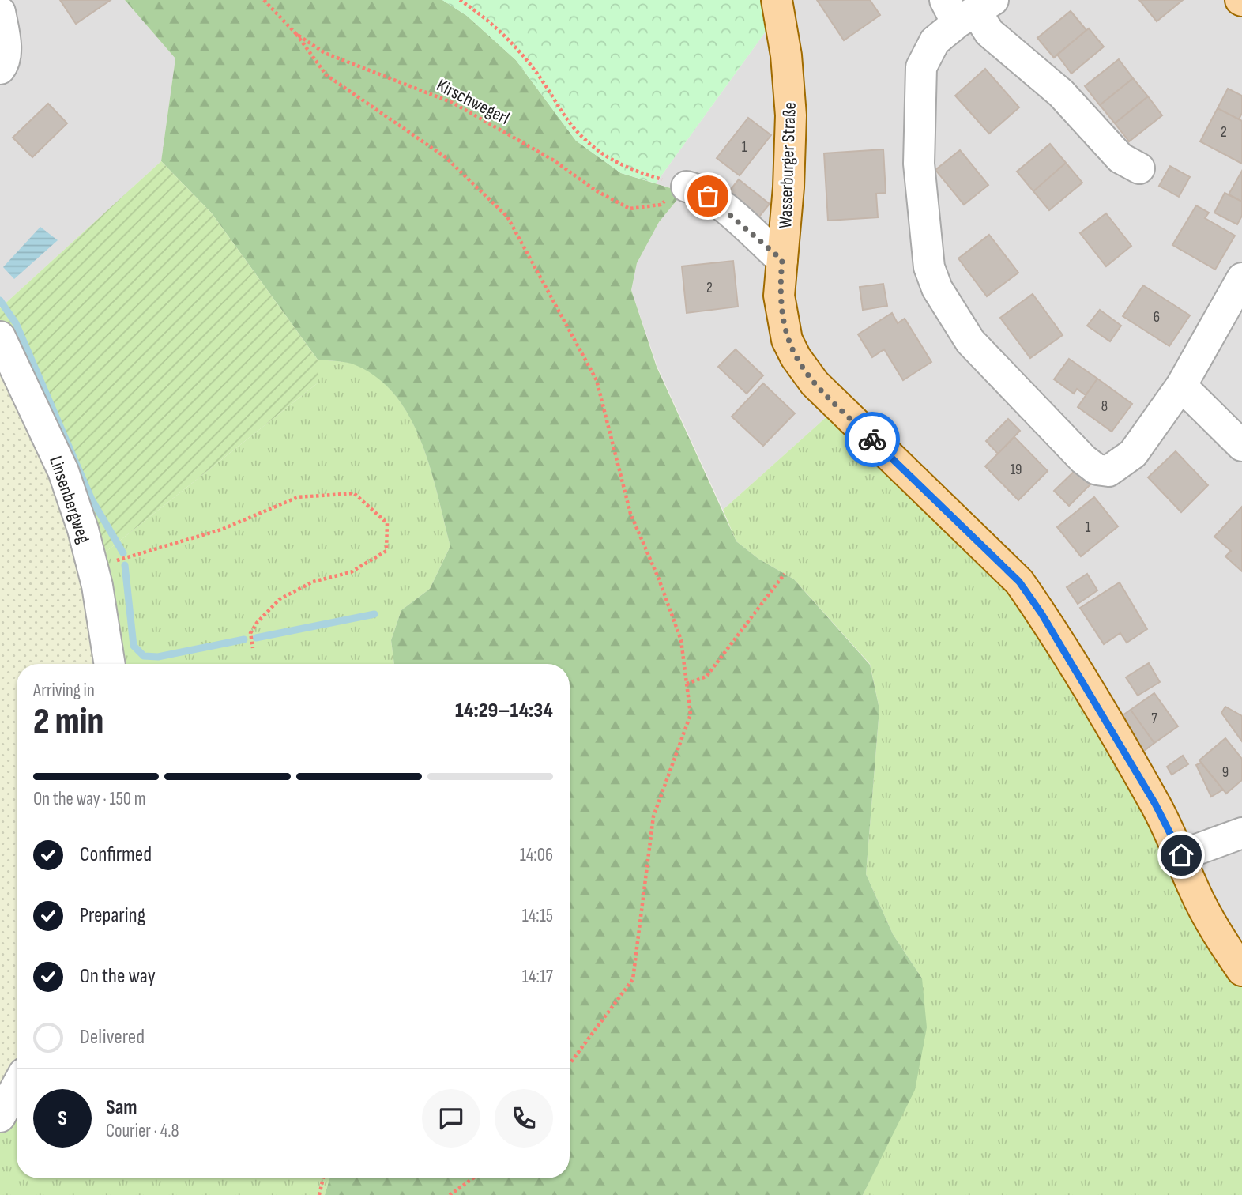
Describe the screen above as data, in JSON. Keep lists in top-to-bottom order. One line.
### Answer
{"streets":{"main road":["Wasserburger Straße"],"street":["Linsenbergweg"],"path":["Kirschwegerl"]},"house_numbers":["2","1","2","6","8","19","1","7","9"],"page":{"heading":["2 min","Arriving in","14:29–14:34"],"panel":["Sam","Courier · 4.8"],"bar":"On the way · 150 m","list":[["Confirmed","14:06"],["Preparing","14:15"],["On the way","14:17"],"Delivered"],"round":"S"}}
